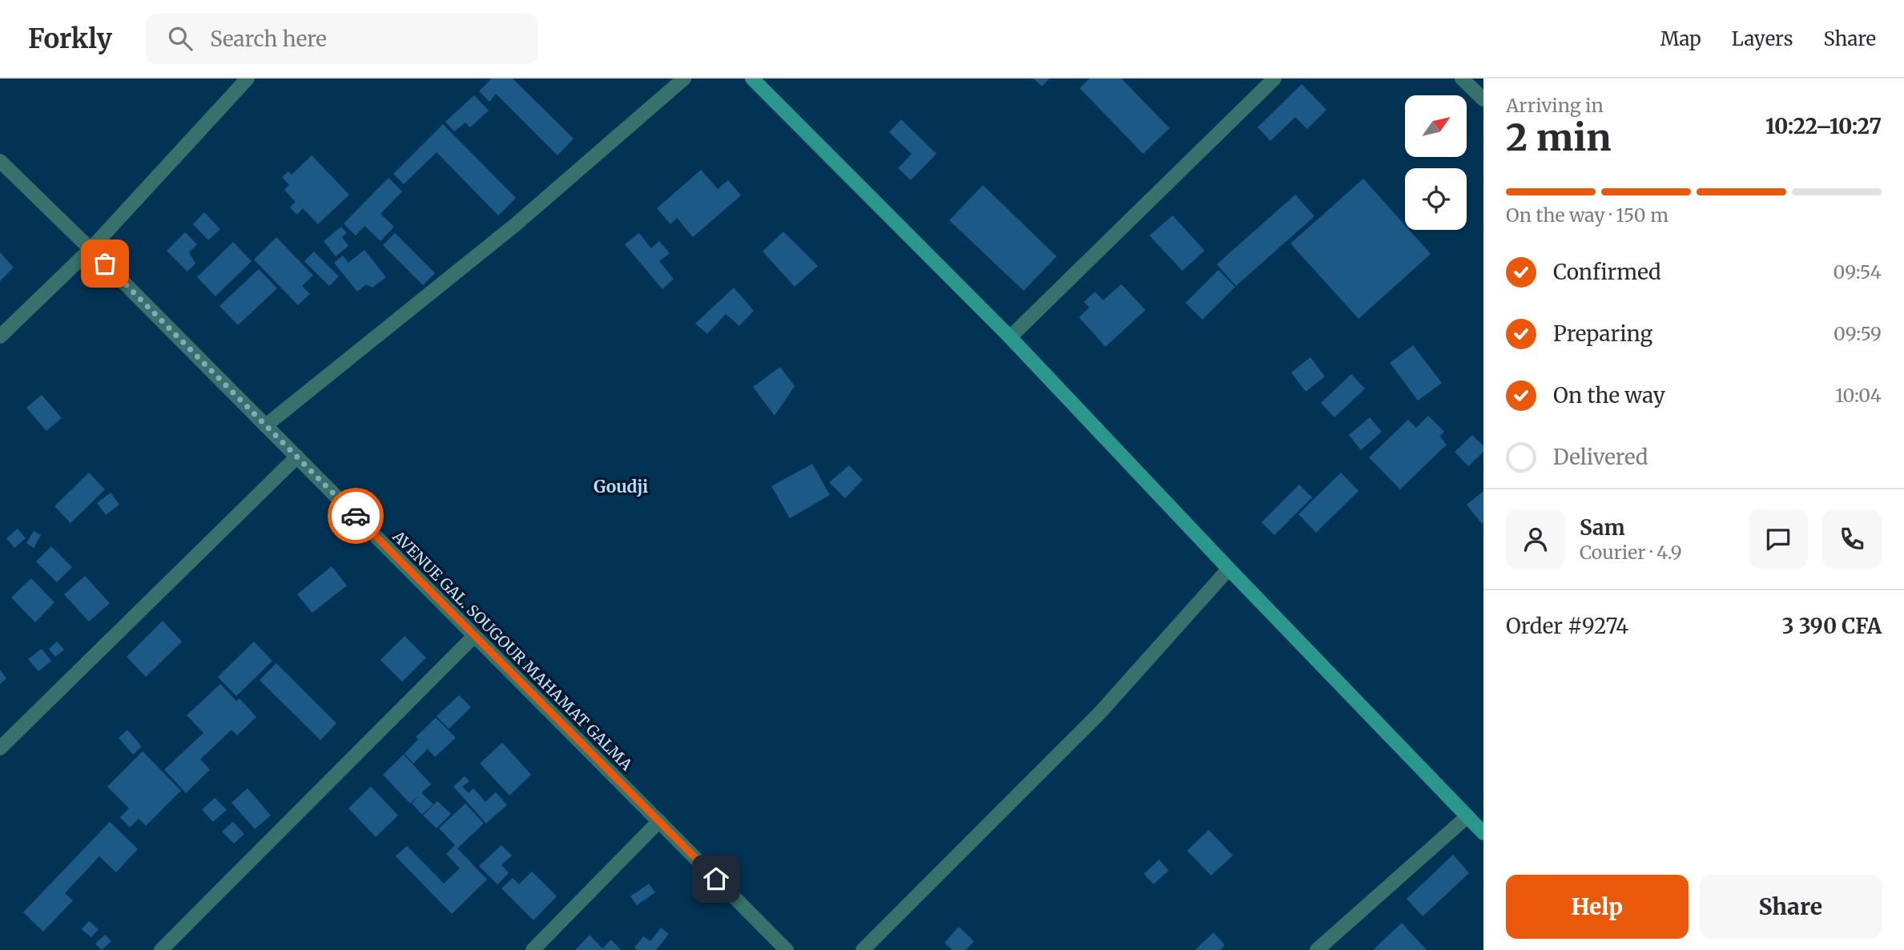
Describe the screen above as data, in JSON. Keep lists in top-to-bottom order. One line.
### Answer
{"streets":{"street":["AVENUE GAL. SOUGOUR MAHAMAT GALMA"]},"districts":["Goudji"],"north":"top right","page":{"header":"Forkly","search":"Search here","nav":["Map","Layers","Share"],"heading":["2 min","Arriving in","10:22–10:27"],"panel":["Sam","Courier · 4.9","Order #9274","3 390 CFA"],"bar":"On the way · 150 m","list":[["Confirmed","09:54"],["Preparing","09:59"],["On the way","10:04"],"Delivered"],"buttons":["Help","Share"]}}
